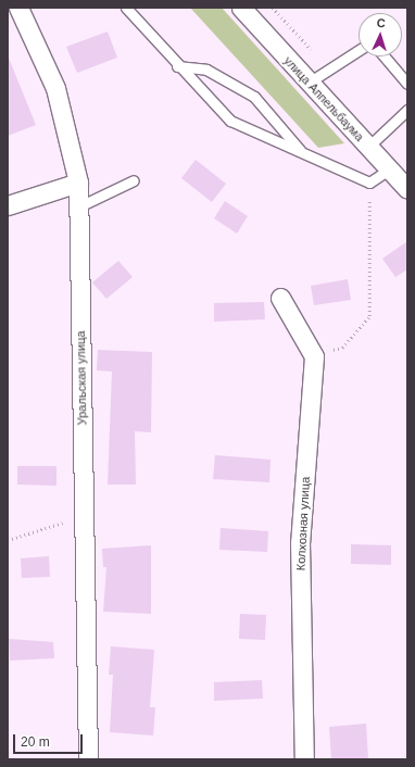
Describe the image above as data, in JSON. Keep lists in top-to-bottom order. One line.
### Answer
{"streets":{"street":["улица Аппельбаума","Уральская улица","Колхозная улица"]},"scale_bar":"20 m","north":"top"}
